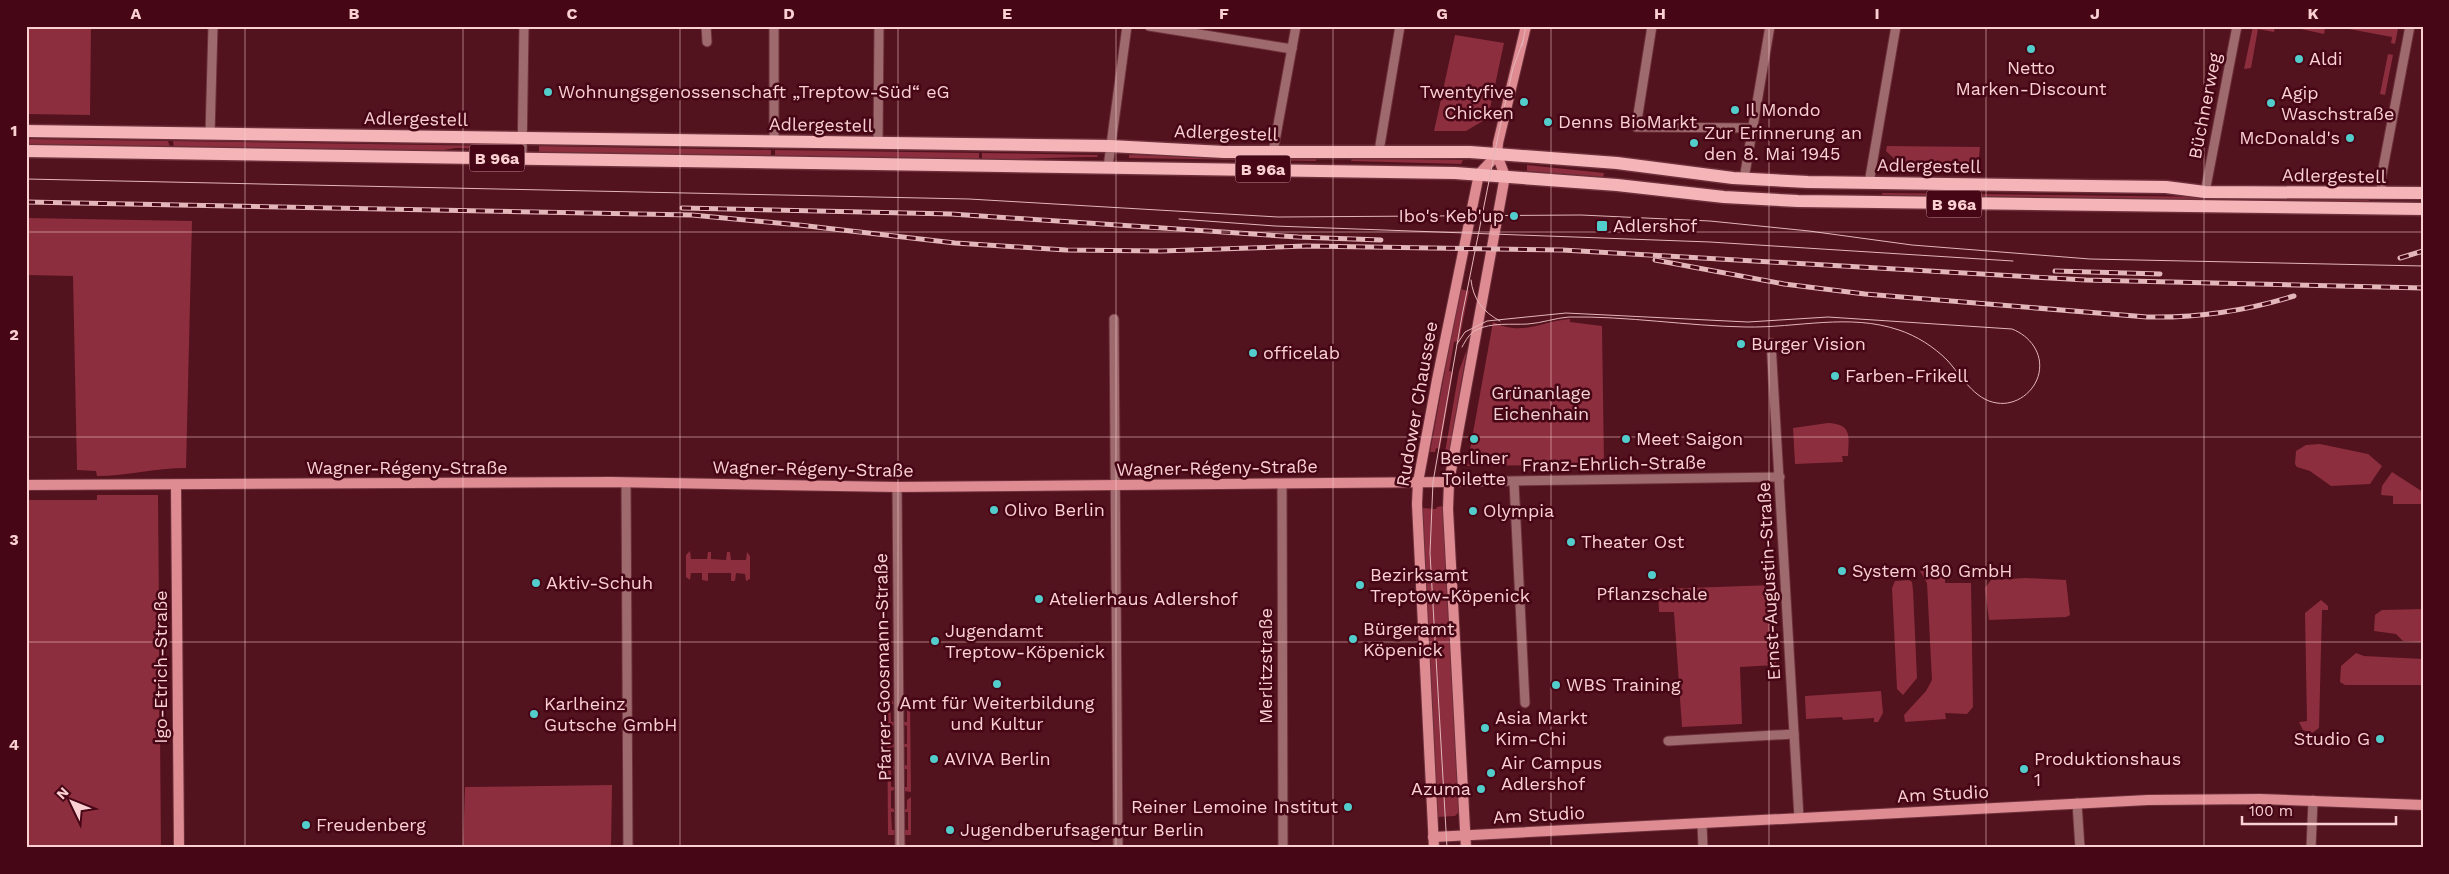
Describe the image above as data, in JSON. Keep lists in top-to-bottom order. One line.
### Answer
{"streets":{"main road":["Adlergestell","B 96a"],"street":["Büchnerweg","Rudower Chaussee","Franz-Ehrlich-Straße","Wagner-Régeny-Straße","Ernst-Augustin-Straße","Merlitzstraße","Igo-Etrich-Straße","Pfarrer-Goosmann-Straße","Am Studio"]},"crossings":[["Büchnerweg","Adlergestell"],["Adlergestell","Rudower Chaussee"],["Rudower Chaussee","Wagner-Régeny-Straße"],["Rudower Chaussee","Am Studio"],["Franz-Ehrlich-Straße","Wagner-Régeny-Straße"],["Franz-Ehrlich-Straße","Ernst-Augustin-Straße"],["Wagner-Régeny-Straße","Merlitzstraße"],["Wagner-Régeny-Straße","Igo-Etrich-Straße"],["Wagner-Régeny-Straße","Pfarrer-Goosmann-Straße"],["Ernst-Augustin-Straße","Am Studio"]],"parks":["Grünanlage Eichenhain"],"places":{"other":["Netto Marken-Discount","Aldi","Wohnungsgenossenschaft „Treptow-Süd“ eG","Twentyfive Chicken","Agip Waschstraße","Il Mondo","Denns BioMarkt","McDonald's","Zur Erinnerung an den 8. Mai 1945","Ibo's Keb'up","Burger Vision","officelab","Farben-Frikell","Berliner Toilette","Meet Saigon","Olivo Berlin","Olympia","Theater Ost","System 180 GmbH","Pflanzschale","Aktiv-Schuh","Bezirksamt Treptow-Köpenick","Atelierhaus Adlershof","Bürgeramt Köpenick","Jugendamt Treptow-Köpenick","Amt für Weiterbildung und Kultur","WBS Training","Karlheinz Gutsche GmbH","Asia Markt Kim-Chi","Studio G","AVIVA Berlin","Produktionshaus 1","Air Campus Adlershof","Azuma","Reiner Lemoine Institut","Freudenberg","Jugendberufsagentur Berlin"],"transit":["Adlershof"]},"scale_bar":"100 m","north":"top left","grid":{"columns":["A","B","C","D","E","F","G","H","I","J","K"],"rows":["1","2","3","4"]}}
